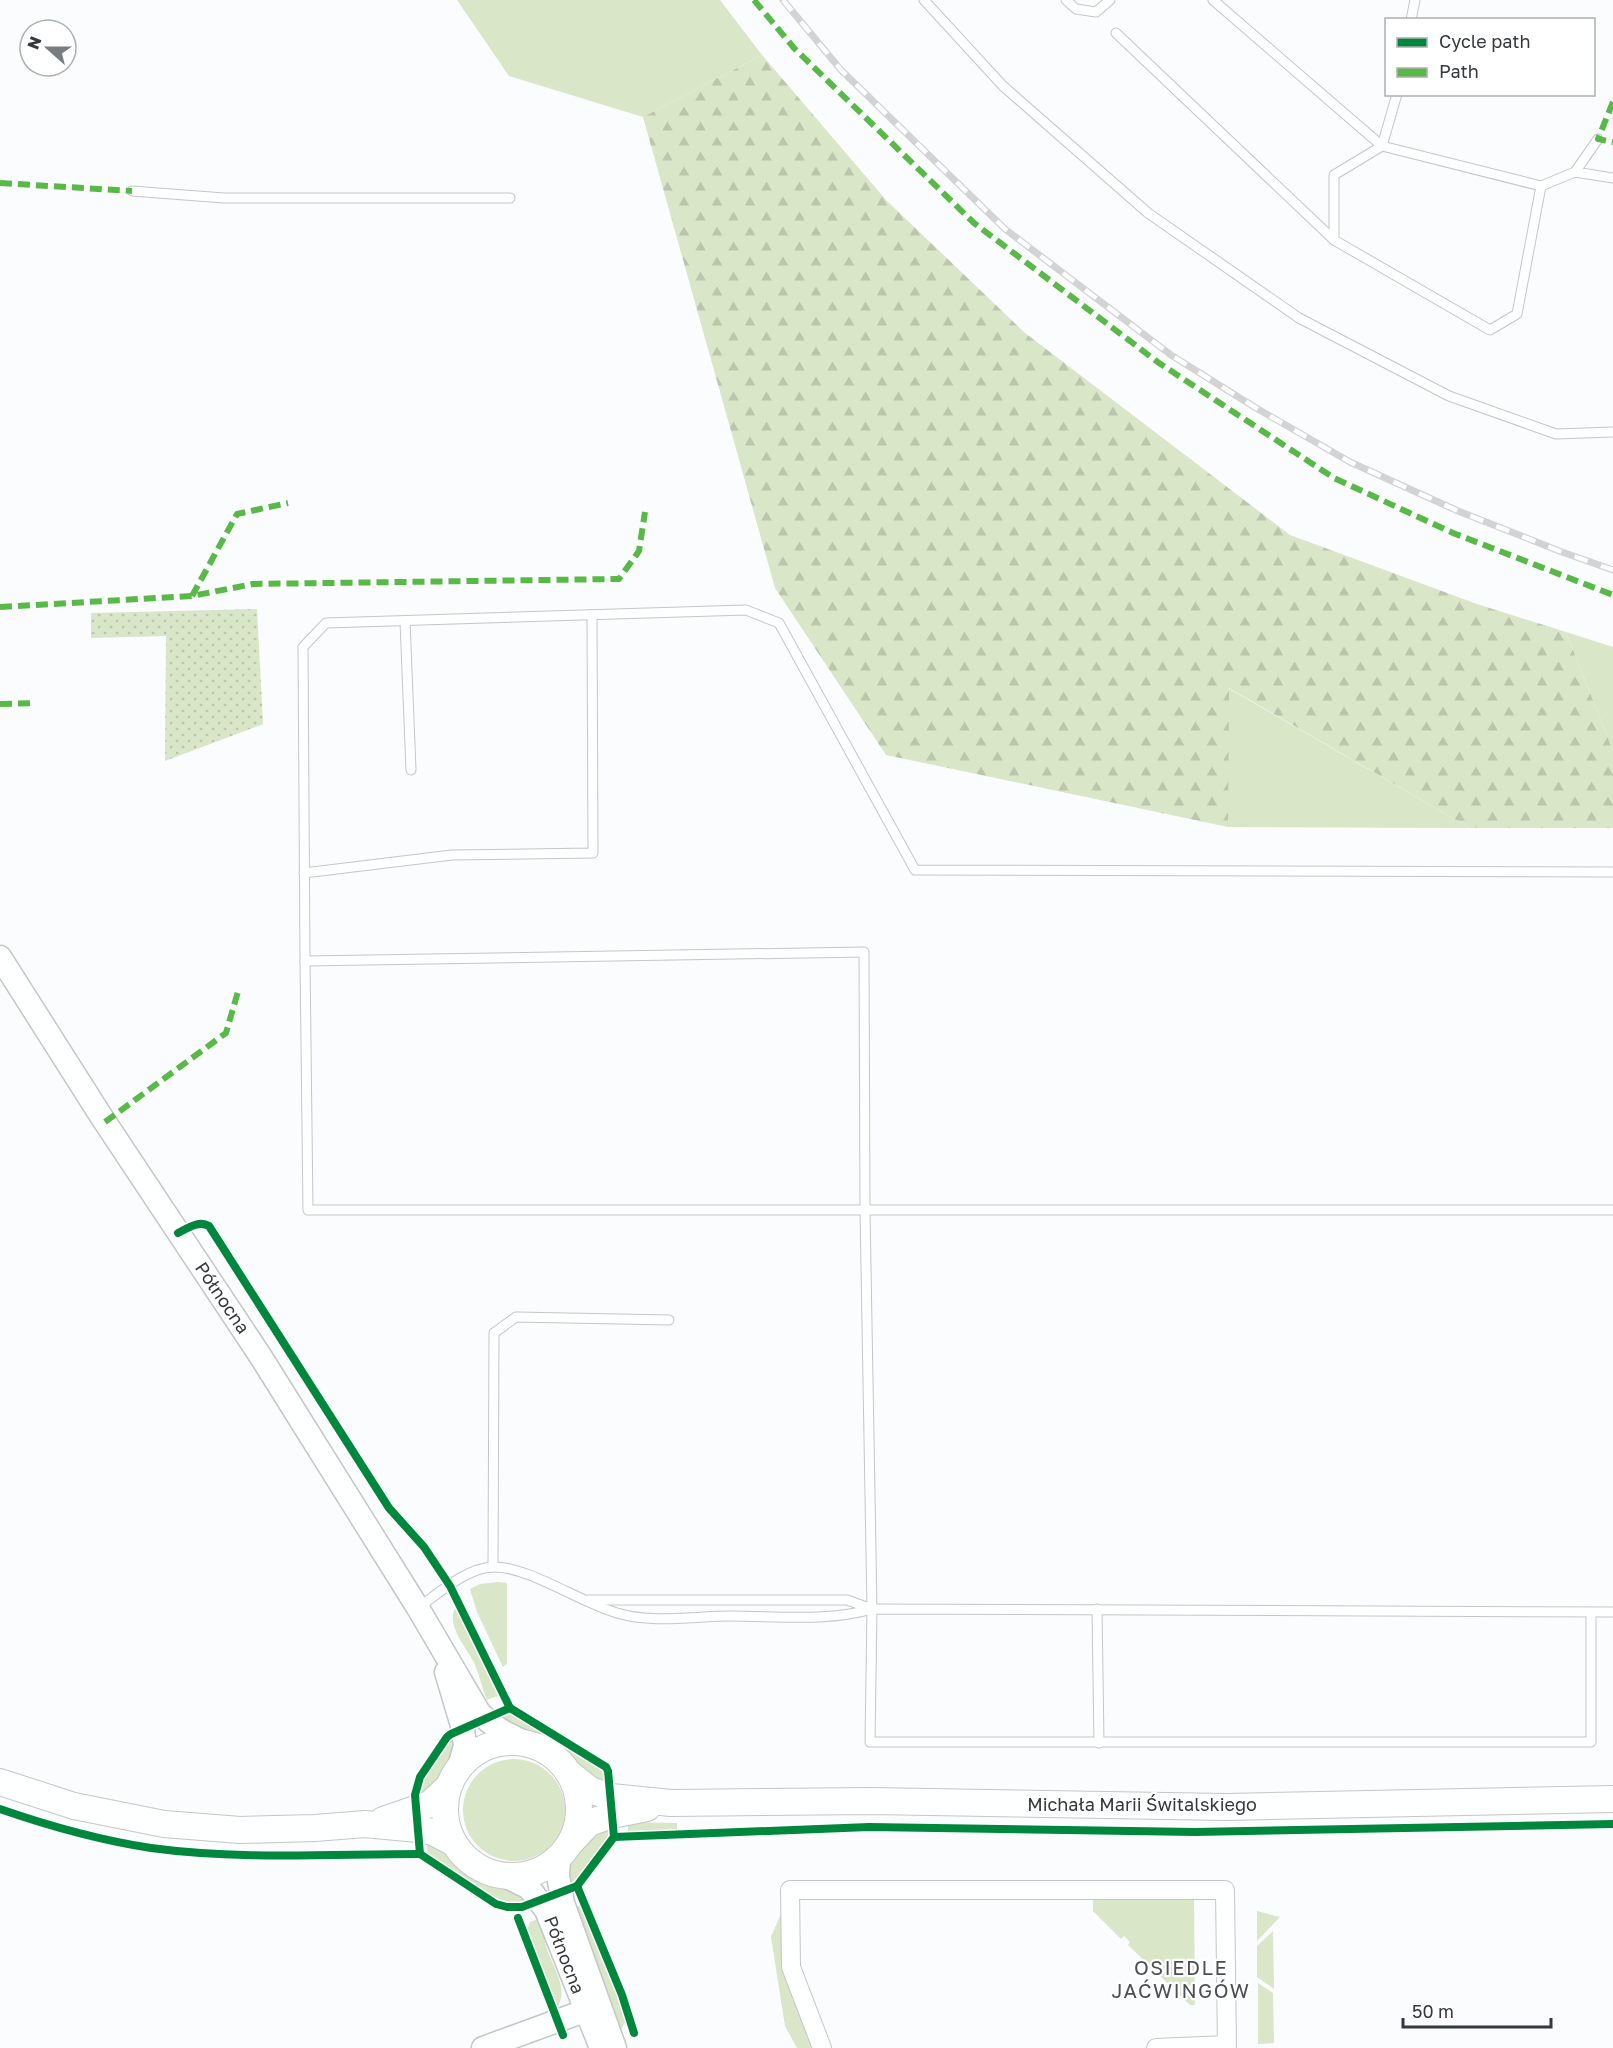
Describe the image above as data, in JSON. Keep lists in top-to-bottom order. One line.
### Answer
{"streets":{"main road":["Michała Marii Świtalskiego"],"street":["Północna"]},"crossings":[["Północna","Michała Marii Świtalskiego"]],"districts":["OSIEDLE JAĆWINGÓW"],"legend":["Cycle path","Path"],"scale_bar":"50 m","north":"left"}
